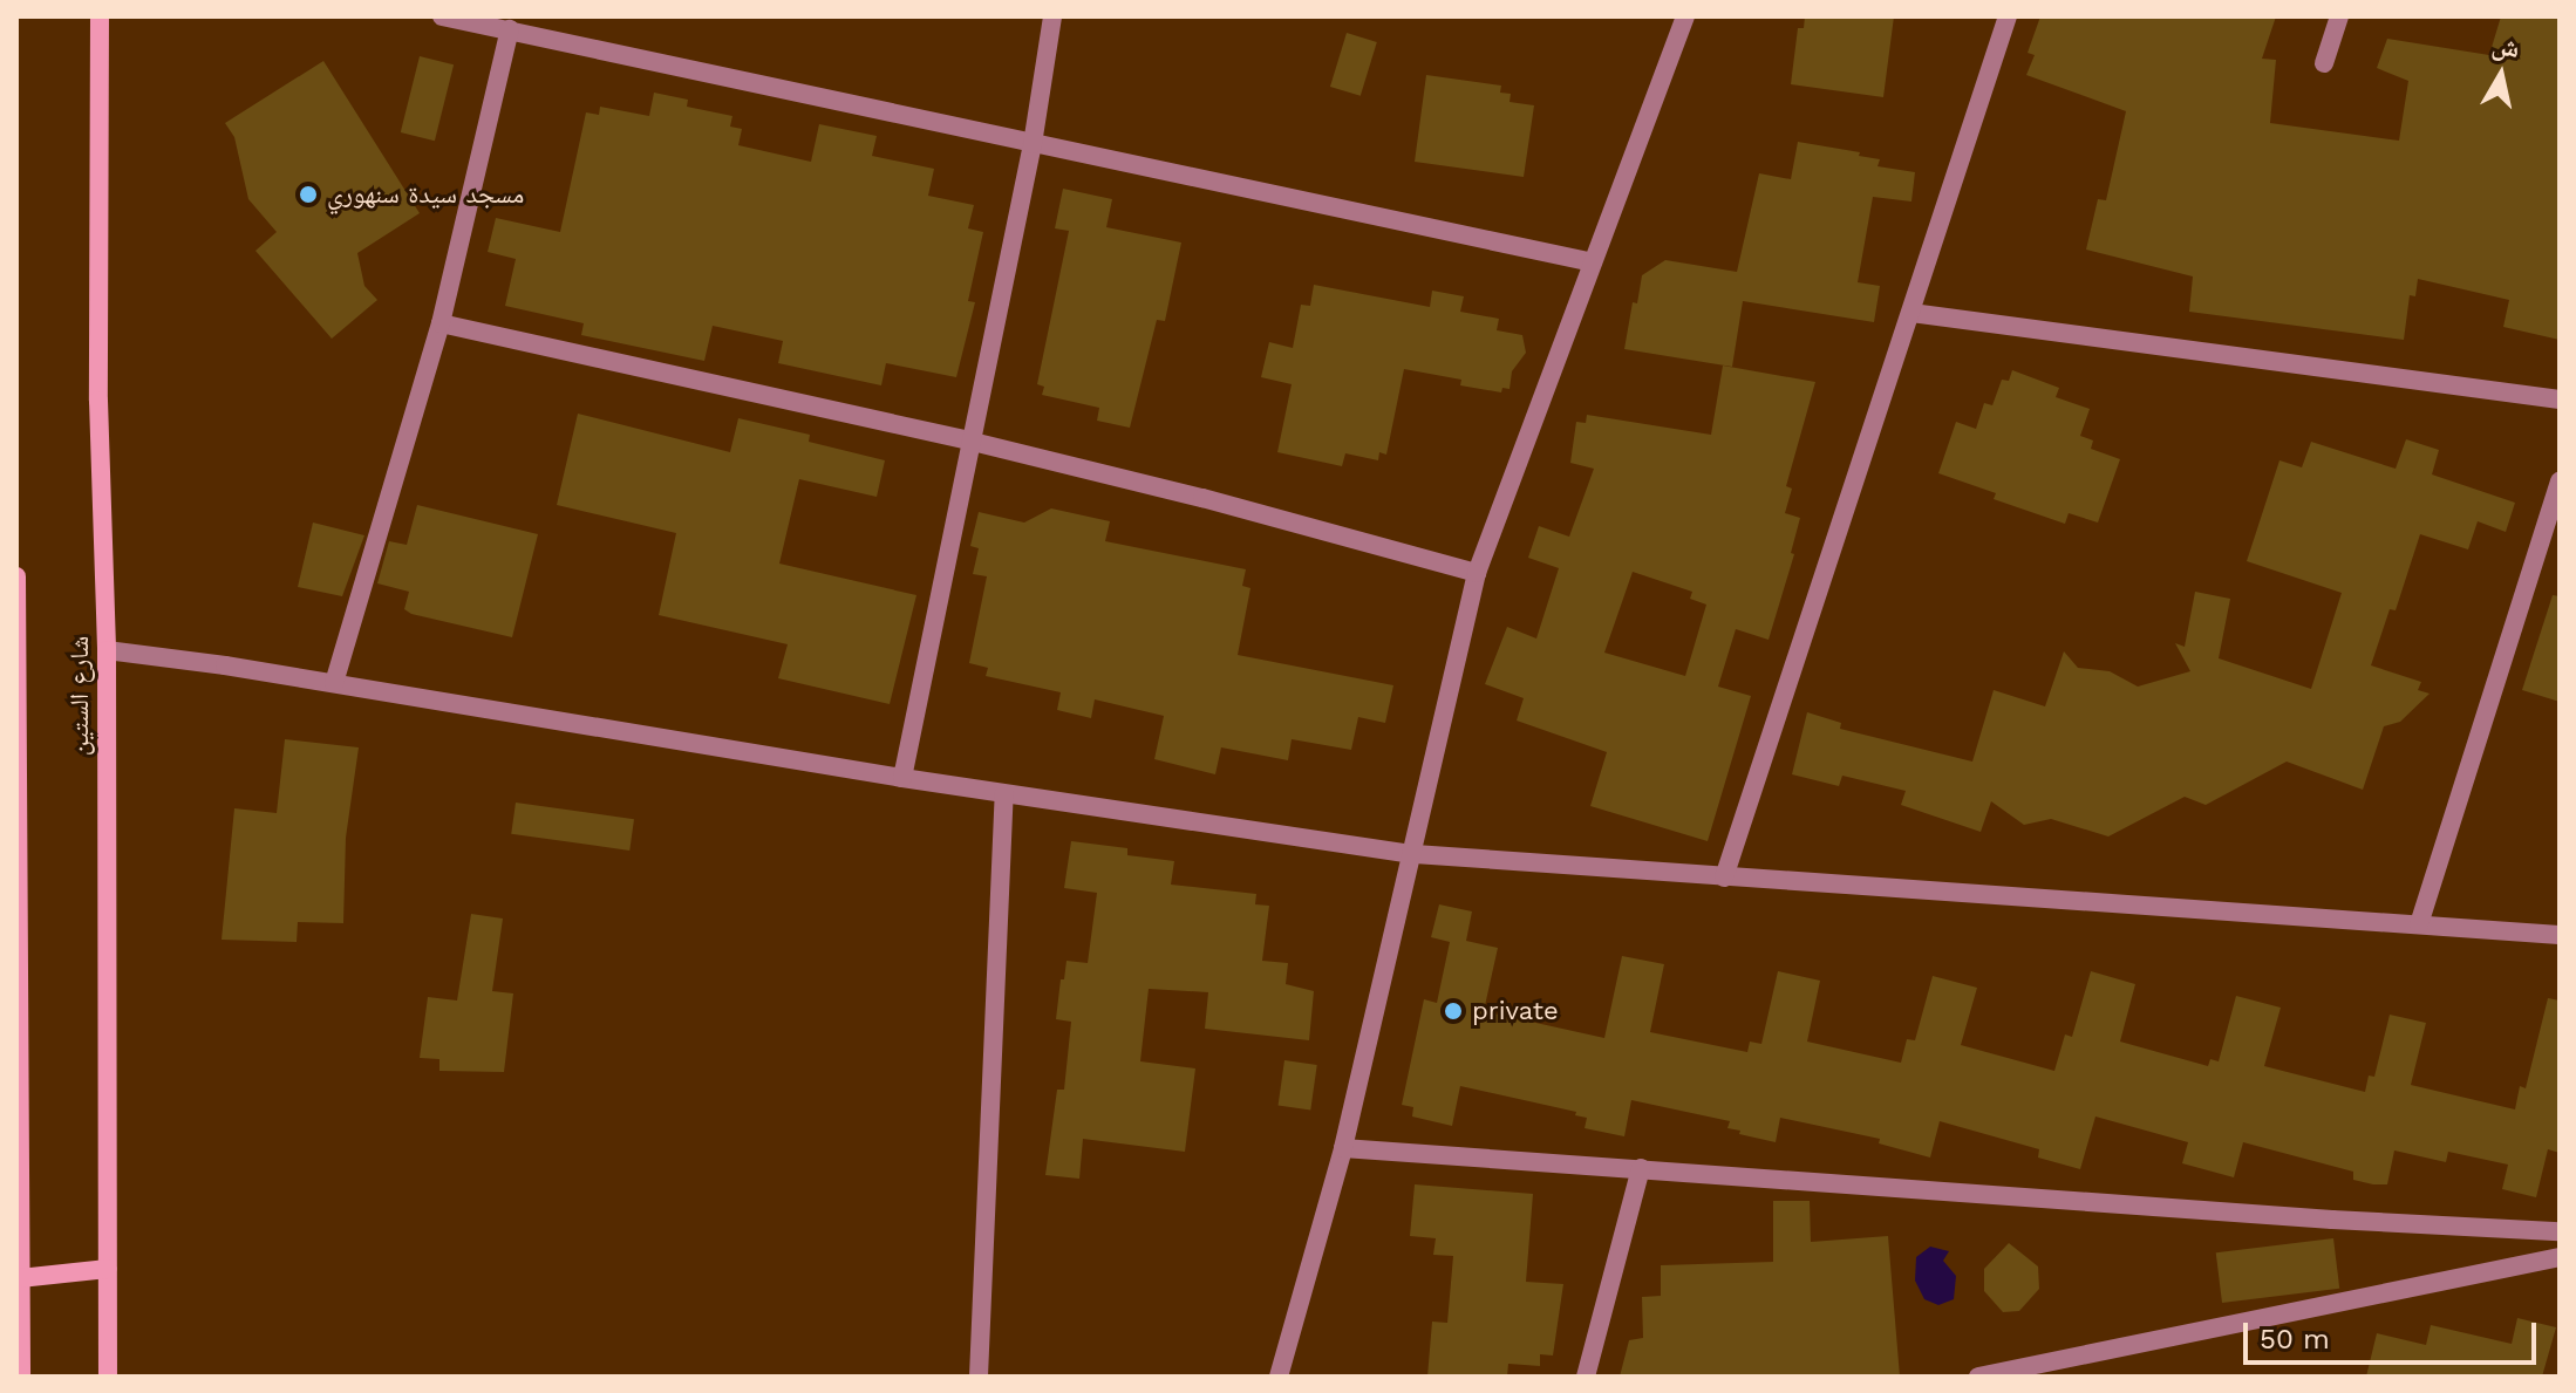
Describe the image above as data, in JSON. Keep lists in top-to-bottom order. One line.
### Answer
{"streets":{"main road":["شارع الستين"]},"places":["مسجد سيدة سنهوري","private"],"scale_bar":"50 m","north":"top"}
